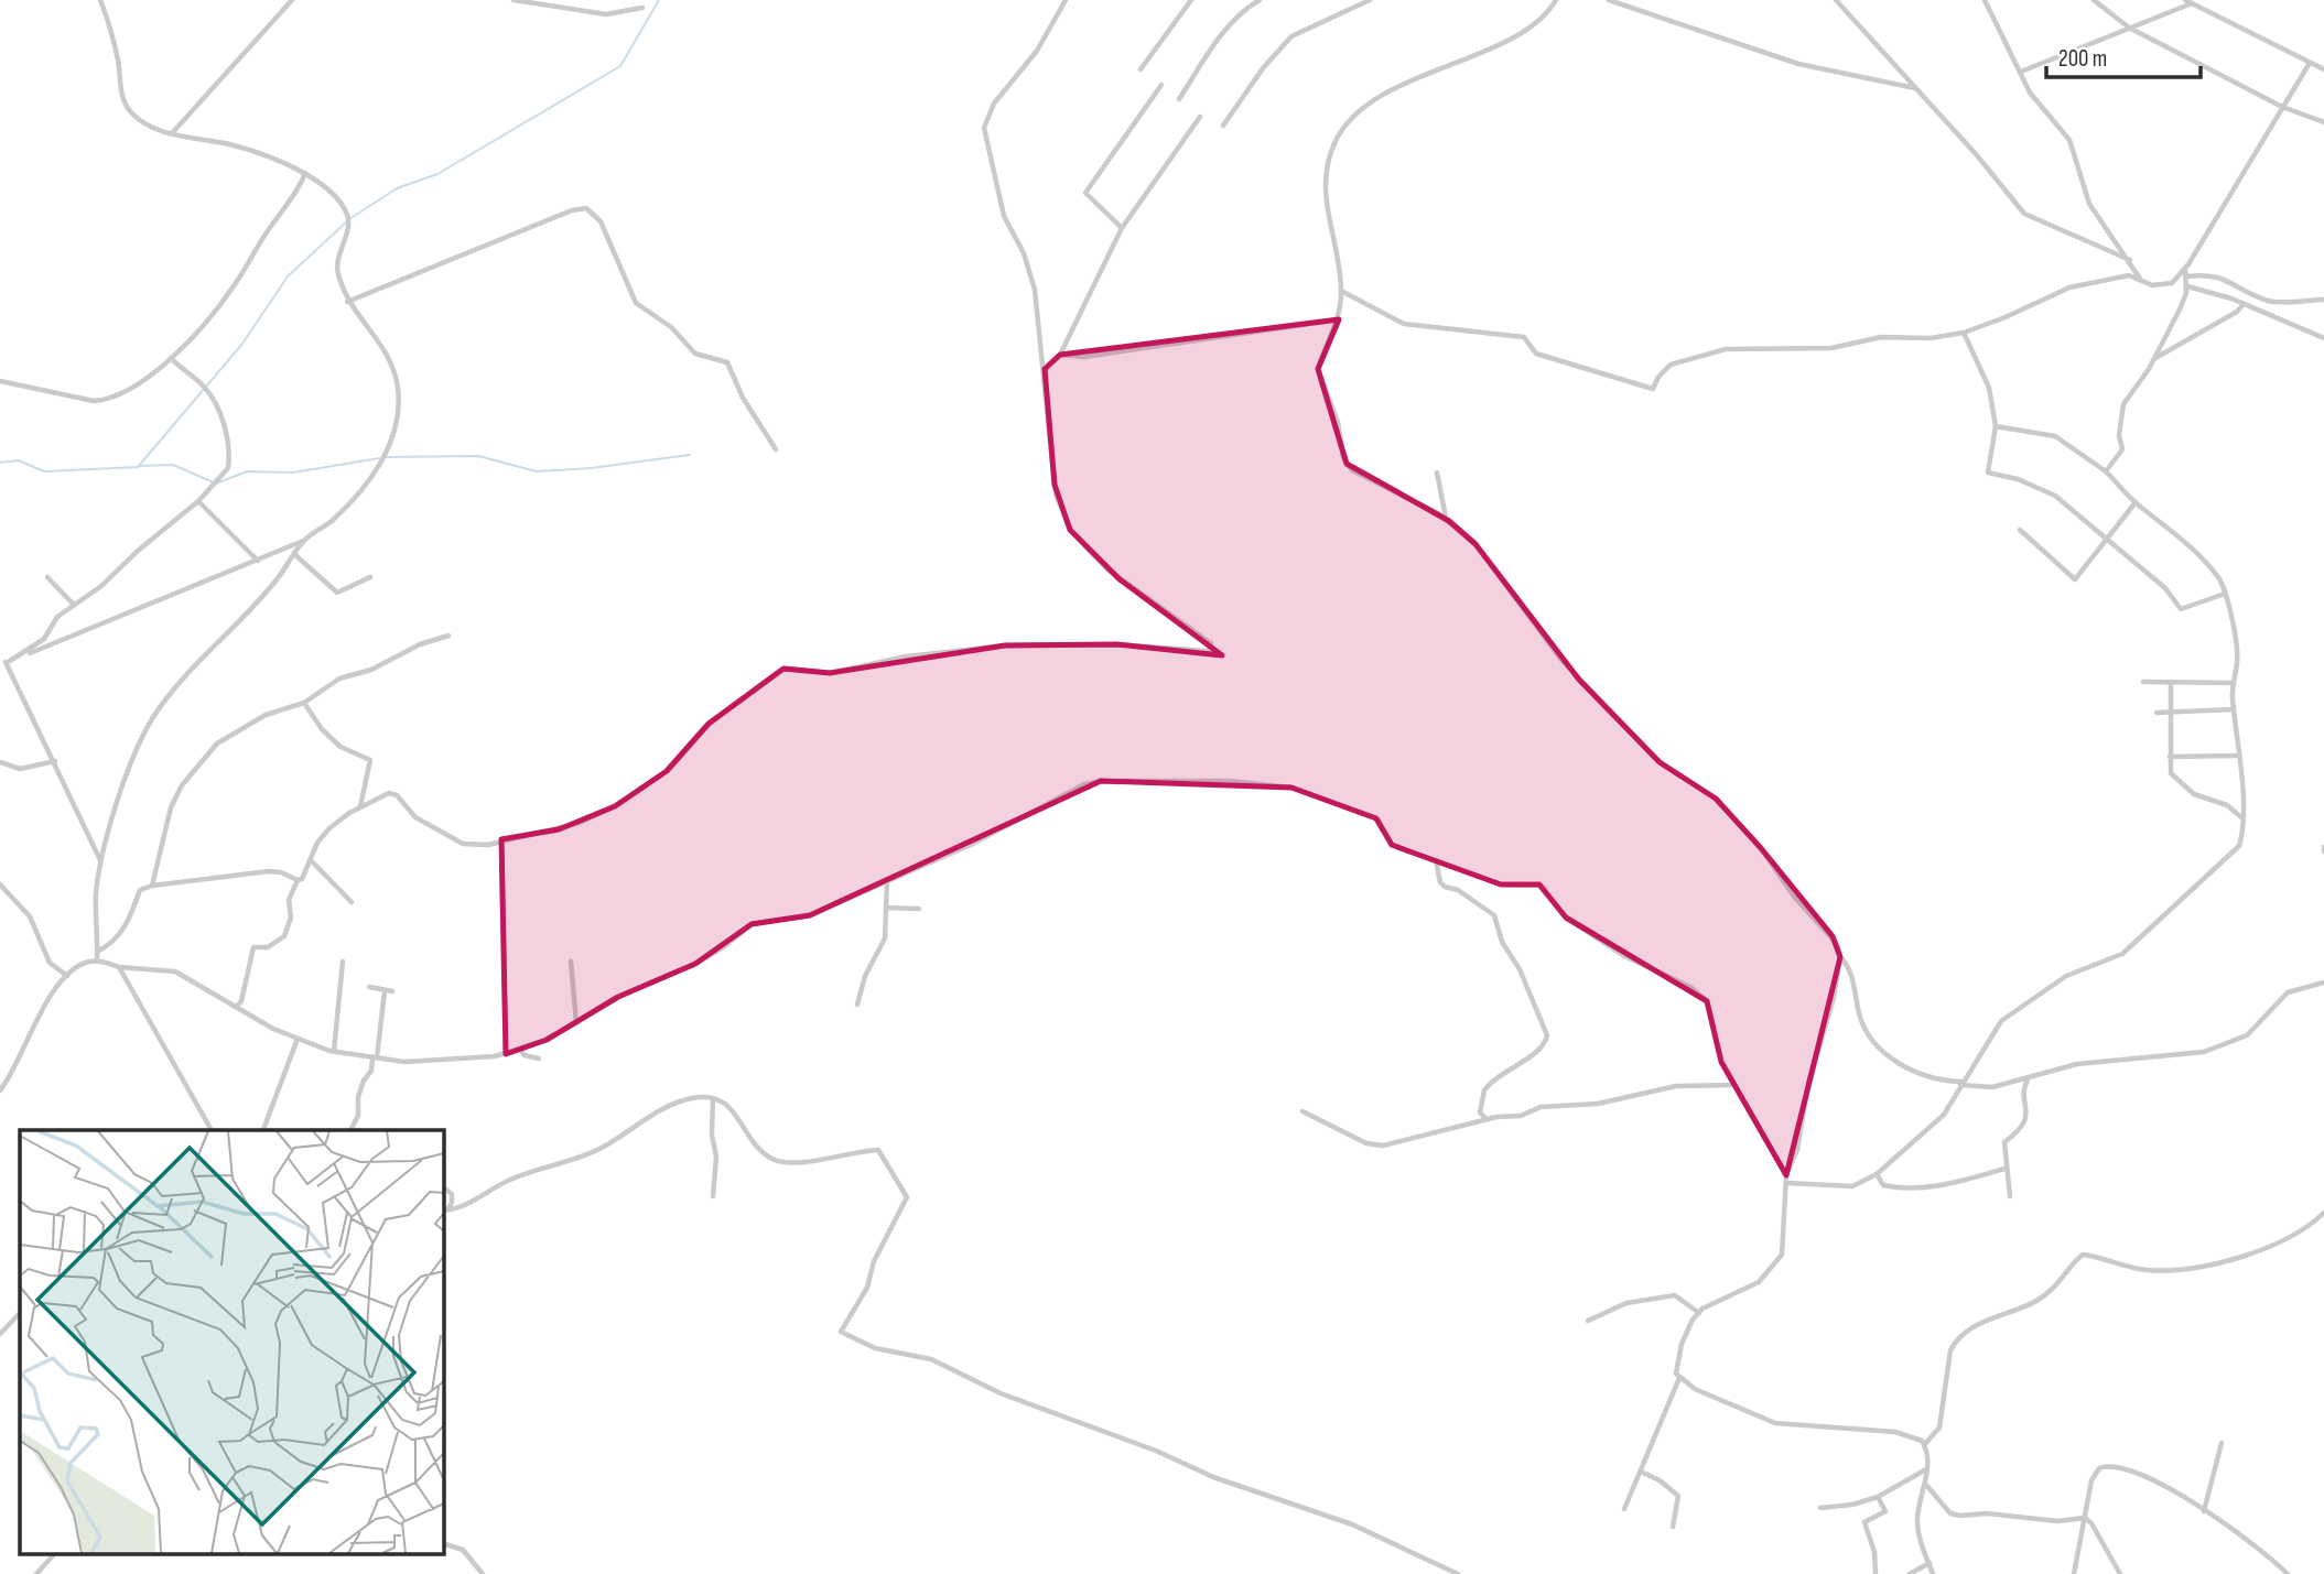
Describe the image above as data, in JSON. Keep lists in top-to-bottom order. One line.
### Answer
{"scale_bar":"200 m"}
